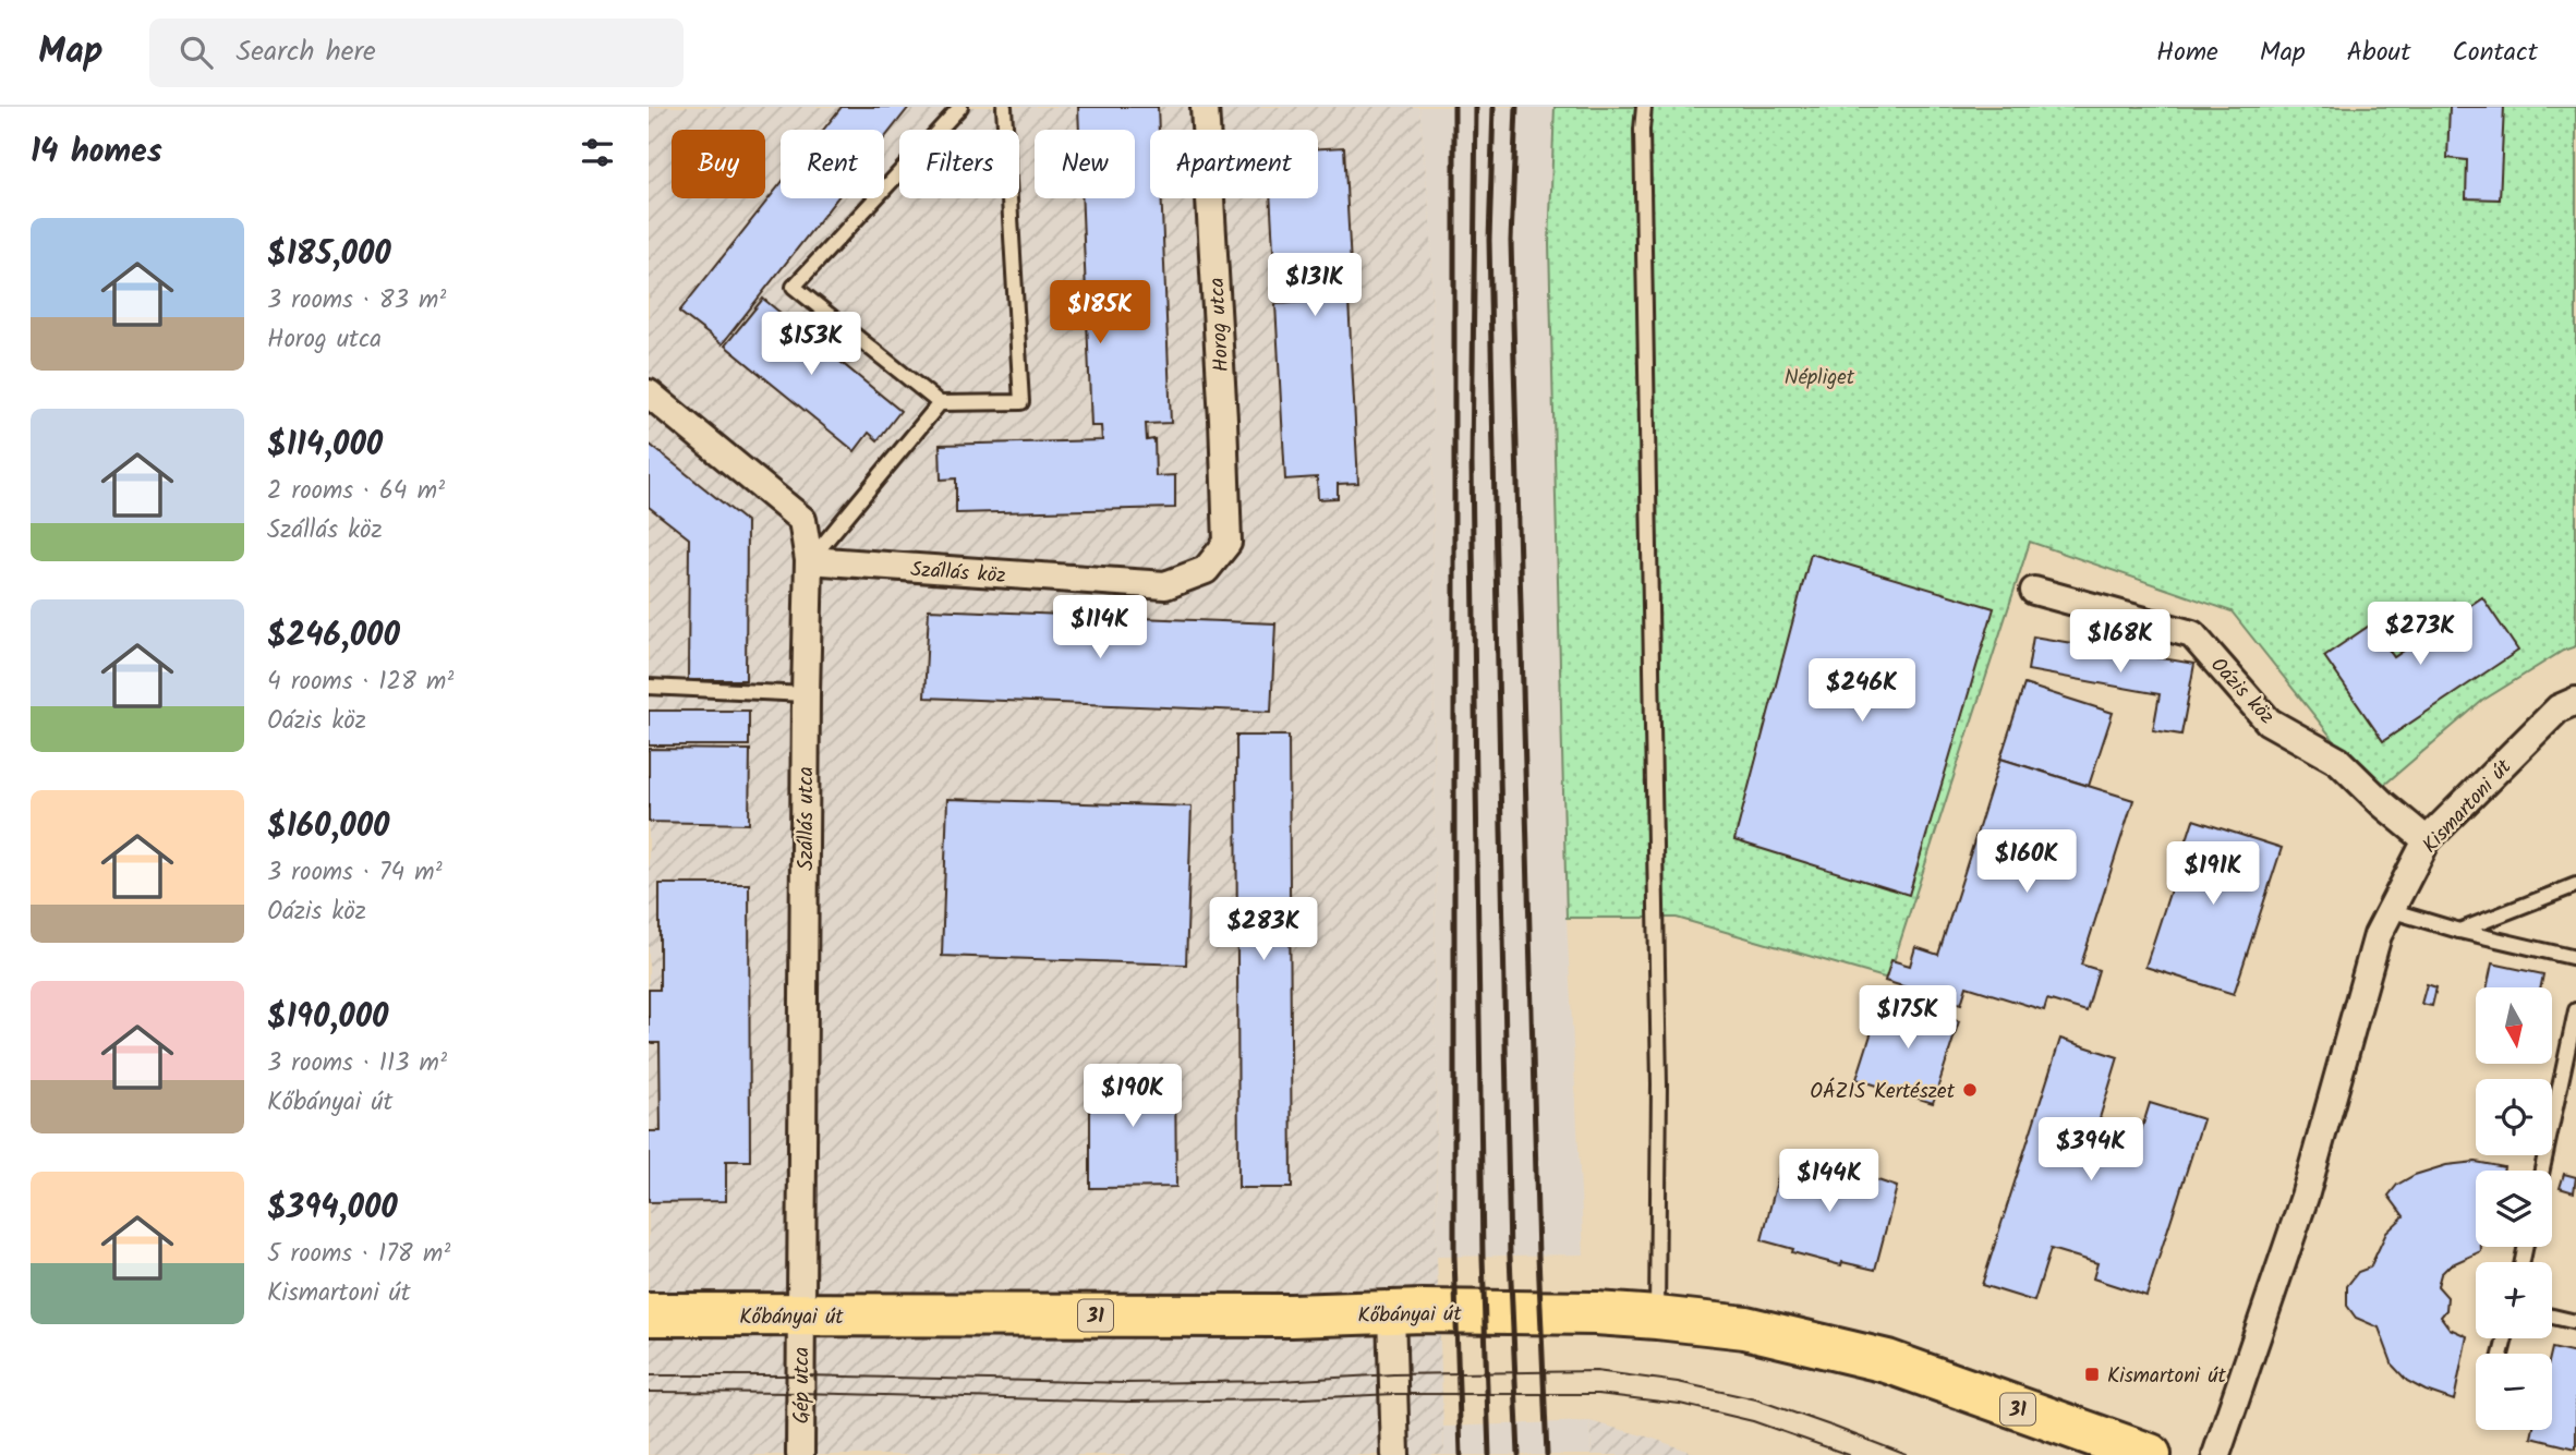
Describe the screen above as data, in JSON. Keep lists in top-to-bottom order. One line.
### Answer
{"streets":{"main road":["Kőbányai út","31"],"street":["Horog utca","Szállás köz","Oázis köz","Kismartoni út","Szállás utca","Gép utca"]},"crossings":[["Horog utca","Szállás köz"],["Szállás köz","Szállás utca"],["Oázis köz","Kismartoni út"],["Szállás utca","Kőbányai út"],["Szállás utca","Gép utca"],["Kőbányai út","Gép utca"]],"parks":["Népliget"],"places":{"other":["OÁZIS Kertészet"],"transit":["Kismartoni út"]},"north":"bottom","page":{"header":"Map","search":"Search here","nav":["Home","Map","About","Contact"],"heading":"14 homes","chip":["Buy","Rent","Filters","New","Apartment"],"list":[{"name":"$185,000","note":"3 rooms · 83 m² · Horog utca"},{"name":"$114,000","note":"2 rooms · 64 m² · Szállás köz"},{"name":"$246,000","note":"4 rooms · 128 m² · Oázis köz"},{"name":"$160,000","note":"3 rooms · 74 m² · Oázis köz"},{"name":"$190,000","note":"3 rooms · 113 m² · Kőbányai út"},{"name":"$394,000","note":"5 rooms · 178 m² · Kismartoni út"}],"price":["$131K","$185K","$153K","$114K","$273K","$168K","$246K","$160K","$191K","$283K","$175K","$190K","$394K","$144K"],"map_buttons":["+","−"]}}
